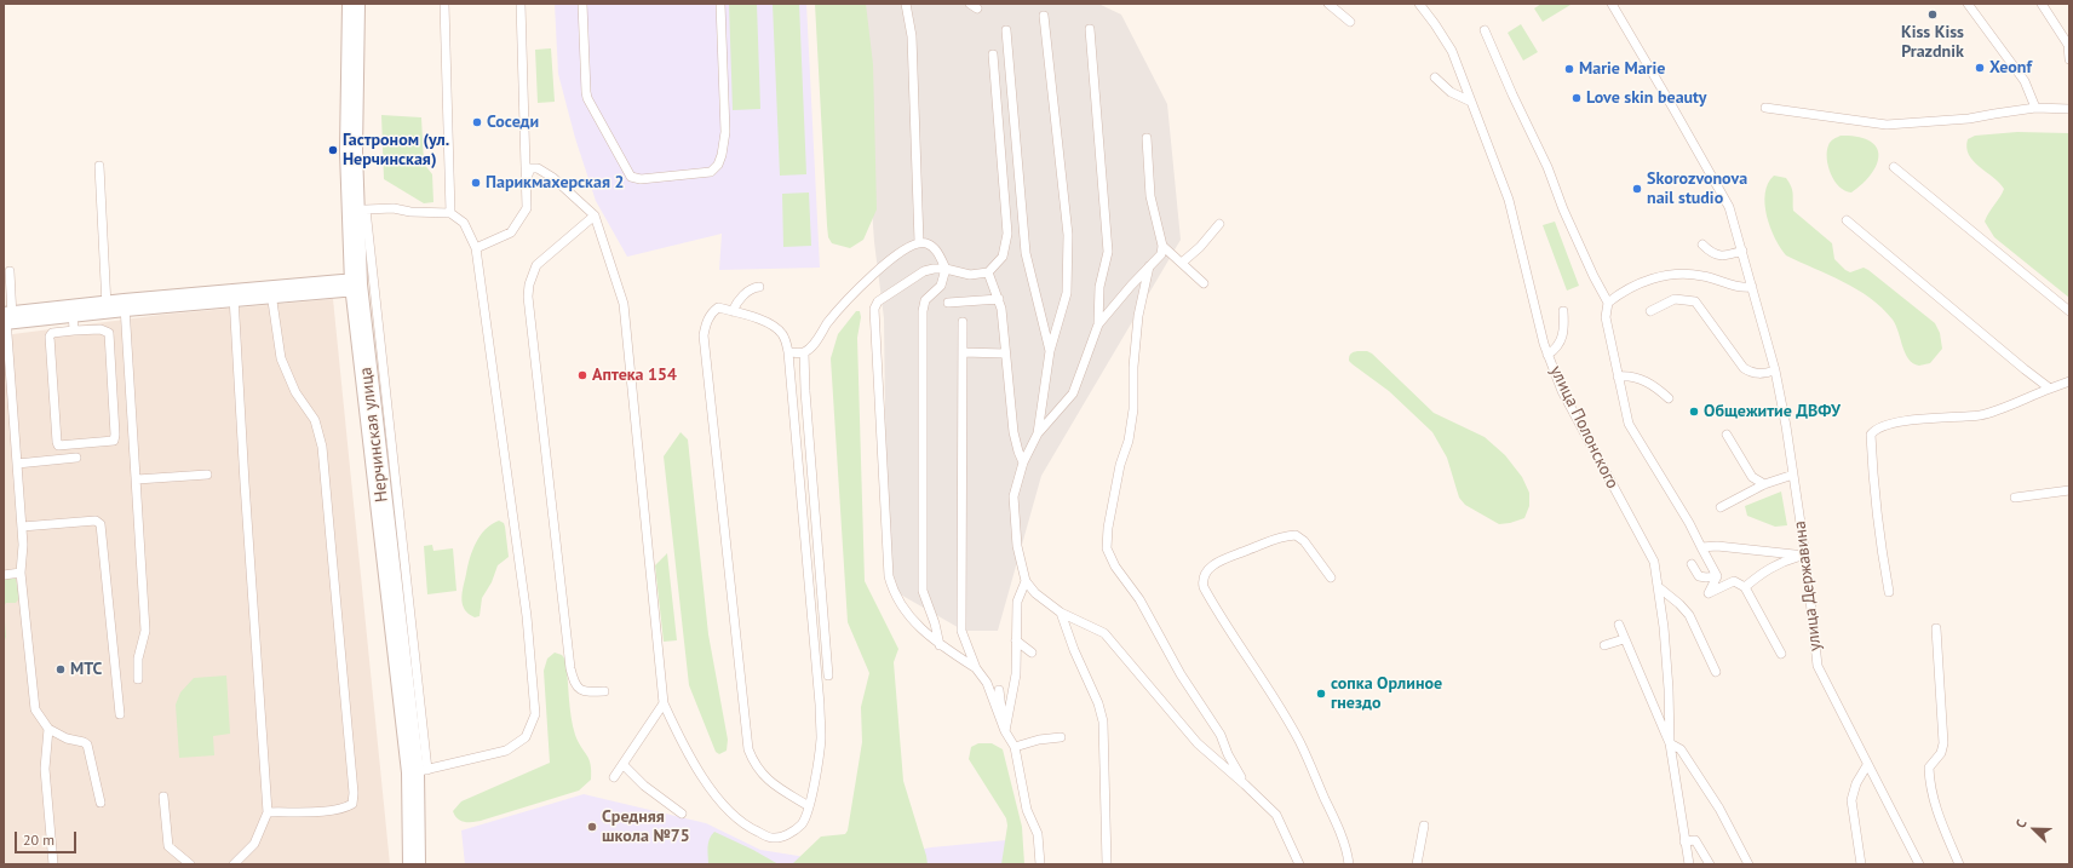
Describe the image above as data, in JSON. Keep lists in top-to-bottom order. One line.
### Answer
{"streets":{"street":["Нерчинская улица"],"lane":["улица Полонского","улица Державина"]},"places":["Kiss Kiss Prazdnik","Xeonf","Marie Marie","Love skin beauty","Соседи","Гастроном (ул. Нерчинская)","Парикмахерская 2","Skorozvonova nail studio","Аптека 154","Общежитие ДВФУ","МТС","сопка Орлиное гнездо","Средняя школа №75"],"scale_bar":"20 m","north":"top left"}
